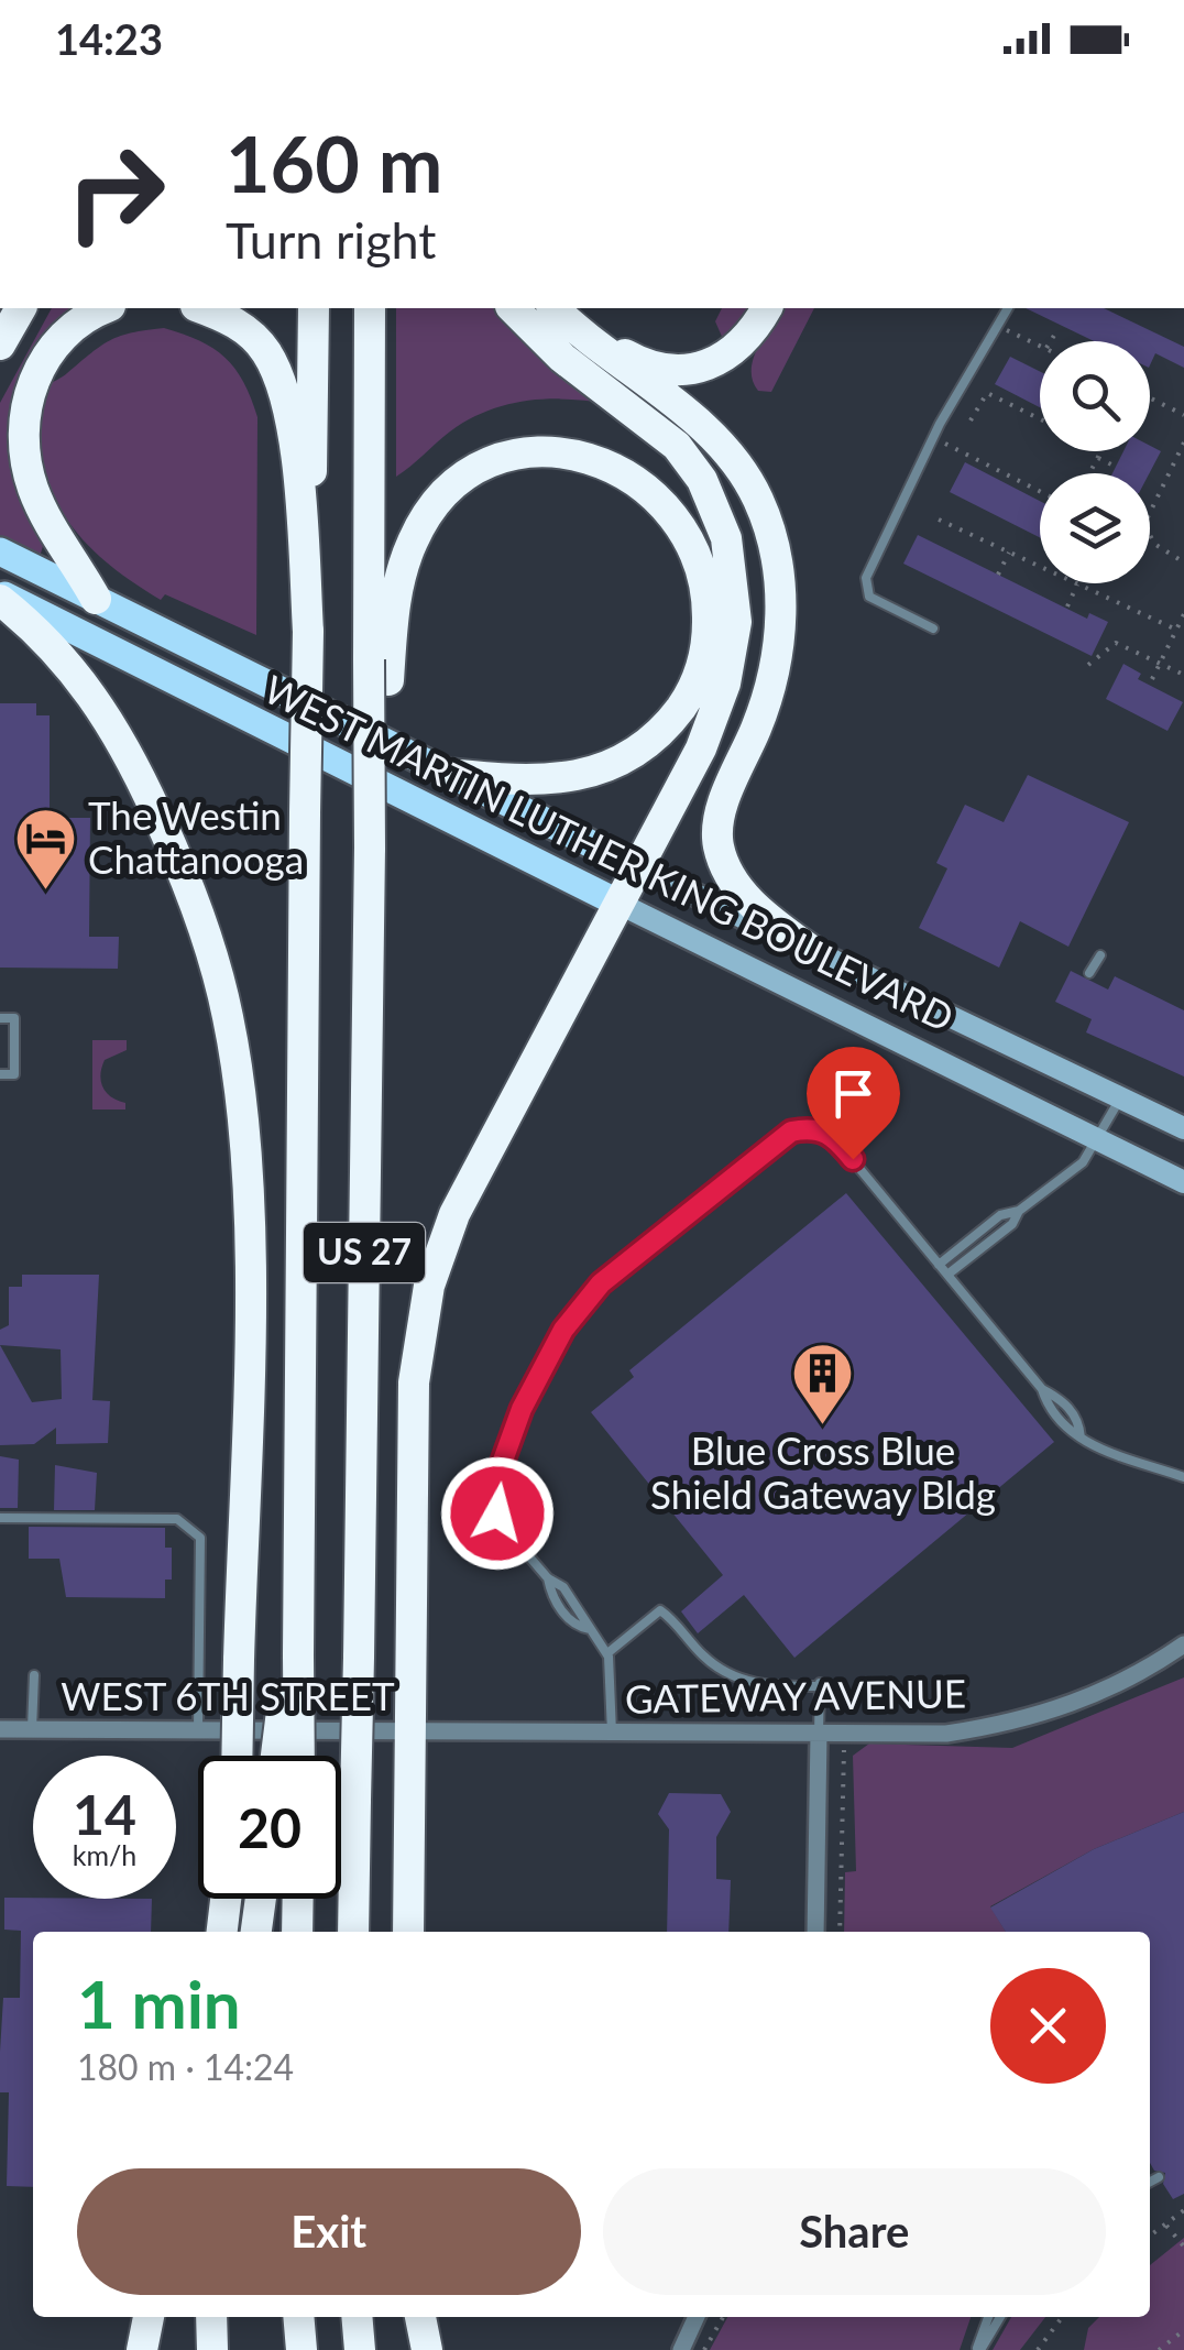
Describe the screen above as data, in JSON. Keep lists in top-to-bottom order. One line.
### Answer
{"streets":{"highway":["US 27"],"main road":["WEST MARTIN LUTHER KING BOULEVARD"],"street":["WEST 6TH STREET","GATEWAY AVENUE"]},"crossings":[["WEST 6TH STREET","GATEWAY AVENUE"]],"places":{"hotel":["The Westin Chattanooga"],"building":["Blue Cross Blue Shield Gateway Bldg"]},"page":{"status":"14:23","turn":["160 m","Turn right"],"speed":"14 km/h","limit":"20","heading":["1 min","180 m · 14:24"],"buttons":["Exit","Share"]}}
